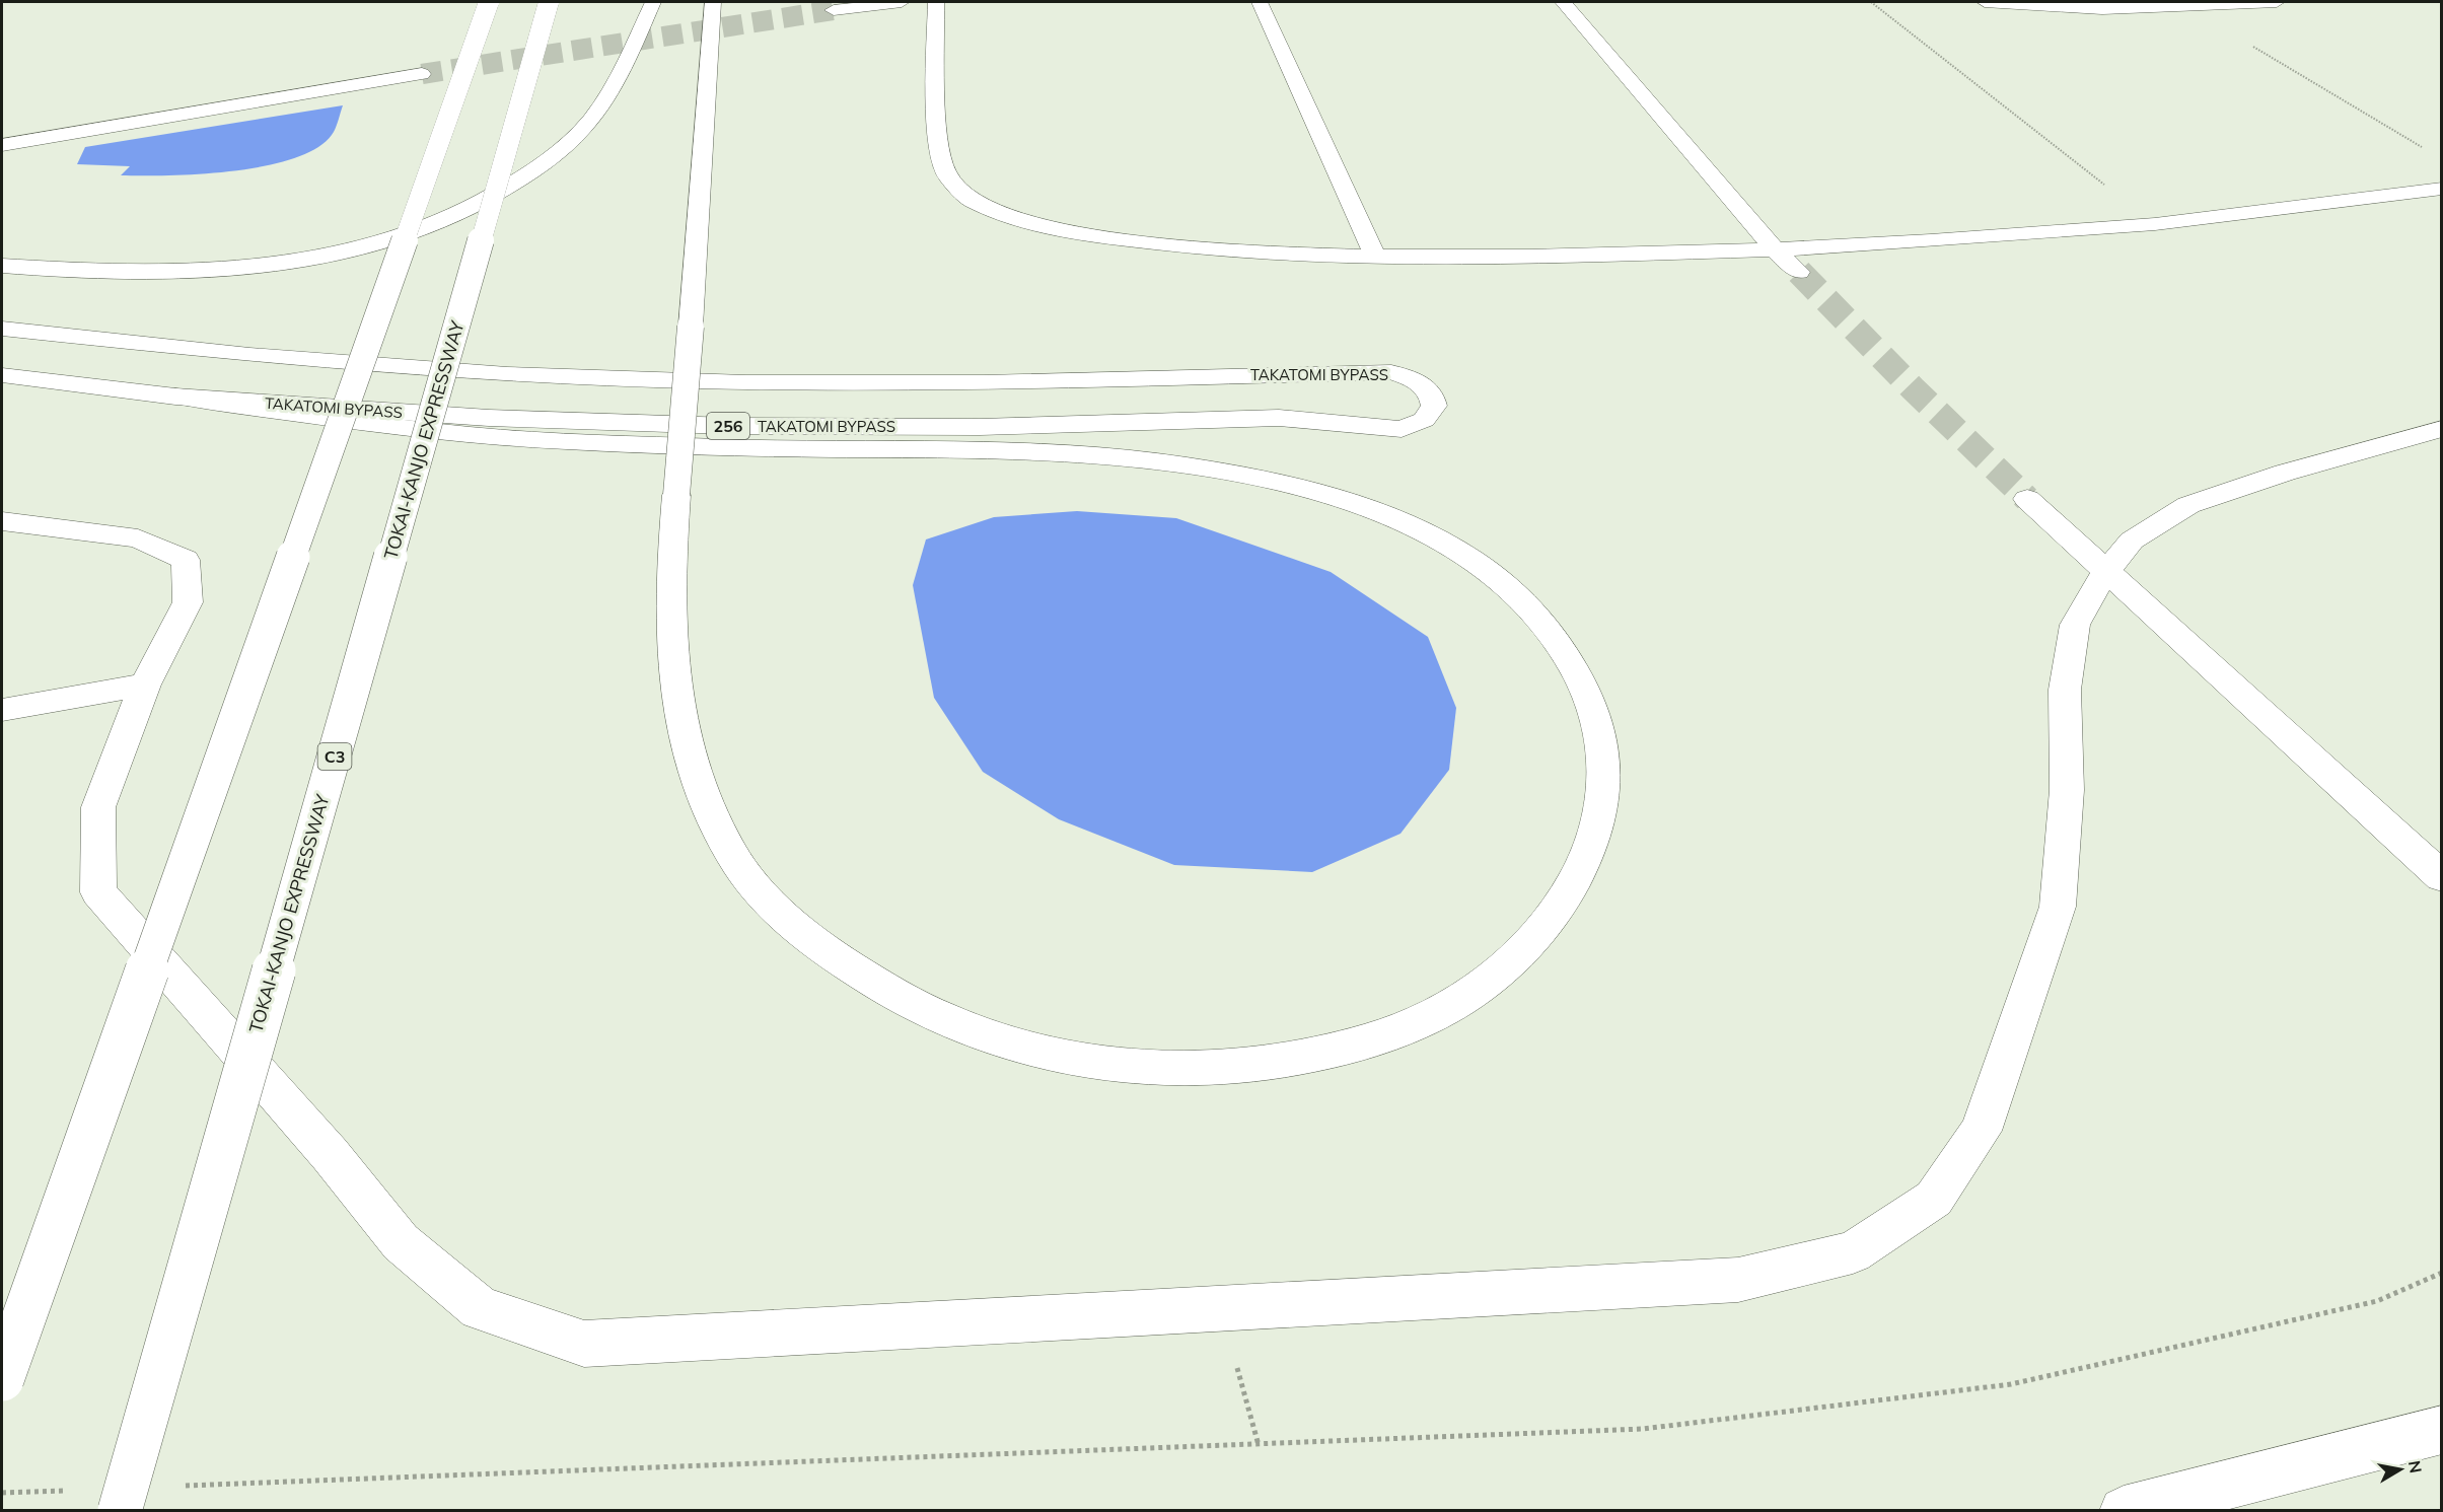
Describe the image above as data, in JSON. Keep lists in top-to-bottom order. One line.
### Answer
{"streets":{"main road":["TAKATOMI BYPASS","256","TOKAI-KANJO EXPRESSWAY","C3"]},"north":"right"}
